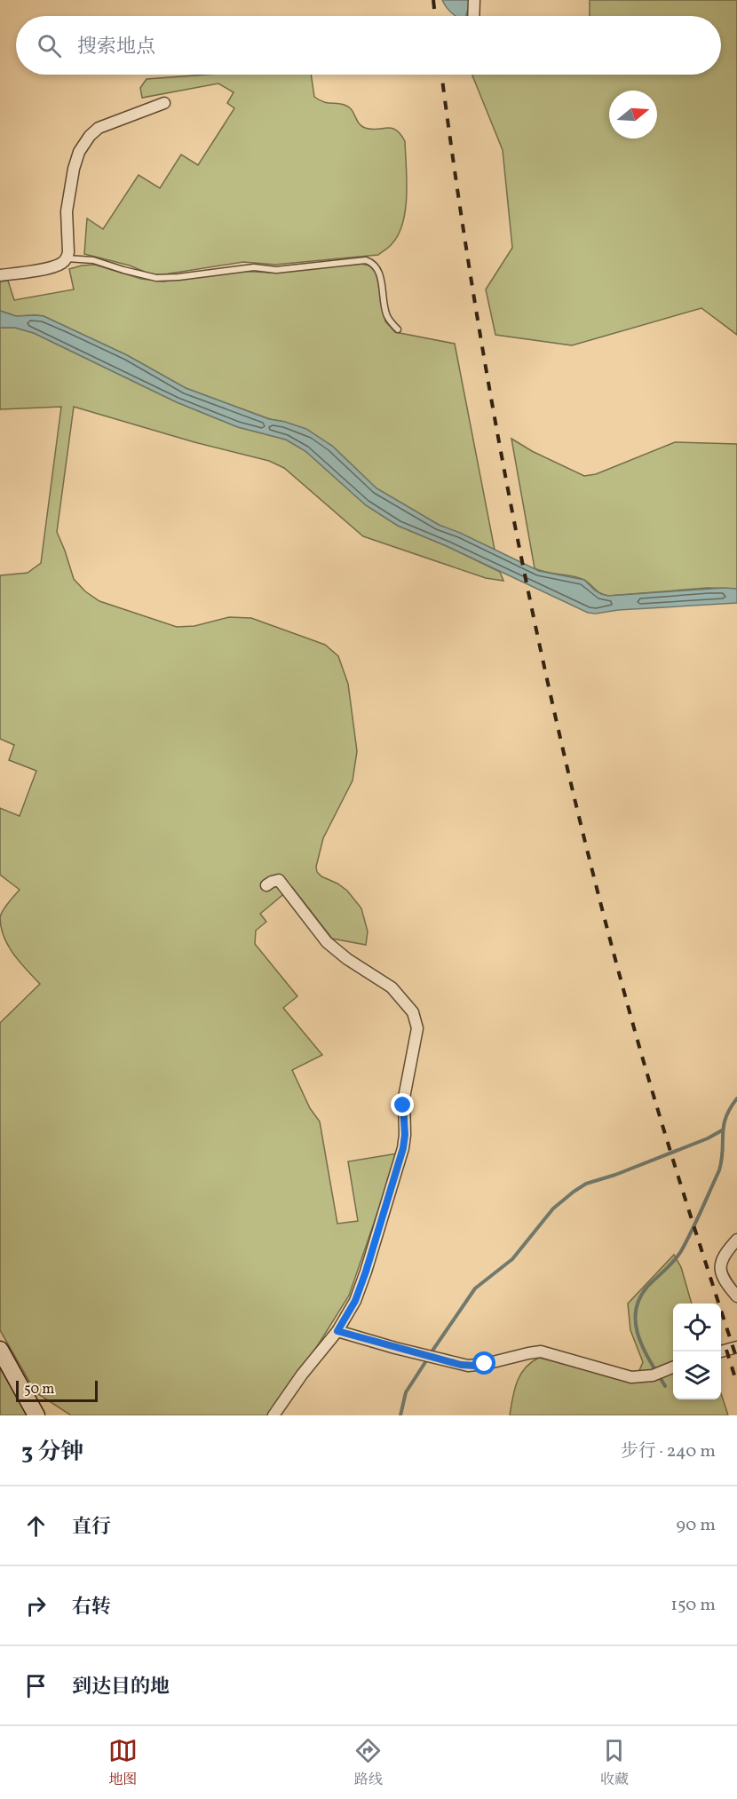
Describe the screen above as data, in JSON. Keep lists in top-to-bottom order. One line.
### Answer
{"scale_bar":"50 m","north":"right","page":{"search":"搜索地点","scale":"50 m","heading":["3 分钟","步行 · 240 m"],"list":[["直行","90 m"],["右转","150 m"],"到达目的地"],"nav":["地图","路线","收藏"]}}
